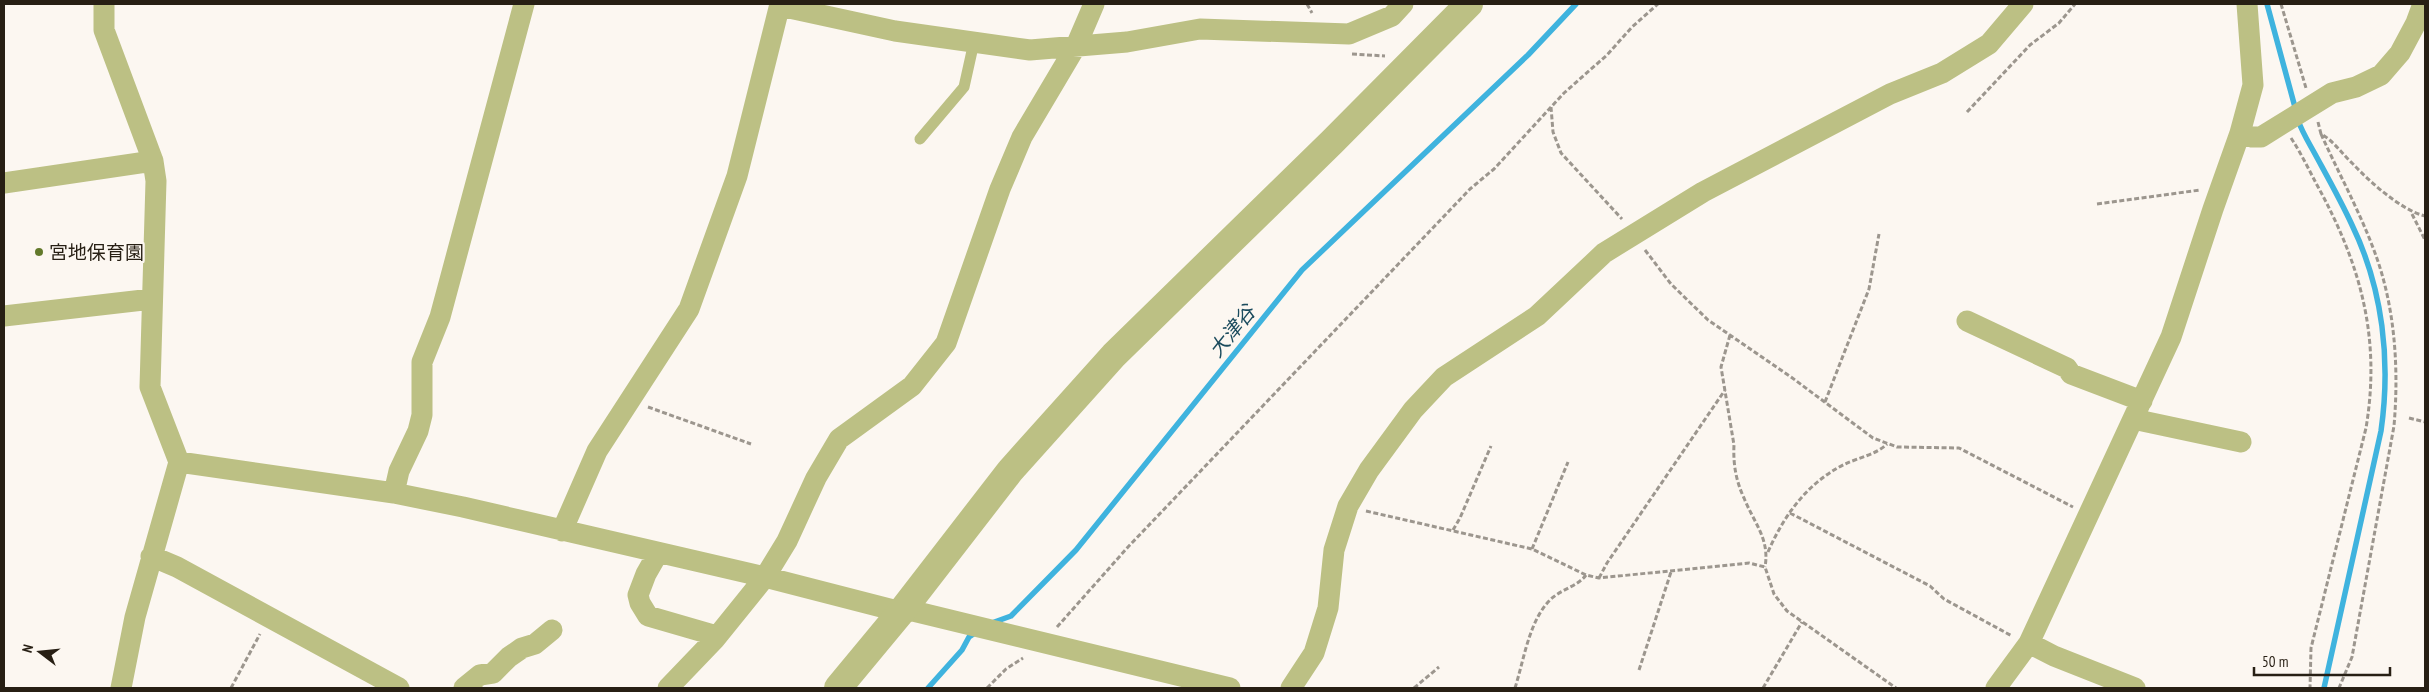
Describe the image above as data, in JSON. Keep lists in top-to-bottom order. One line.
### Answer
{"water":["大津谷"],"places":["宮地保育園"],"scale_bar":"50 m","north":"left"}
